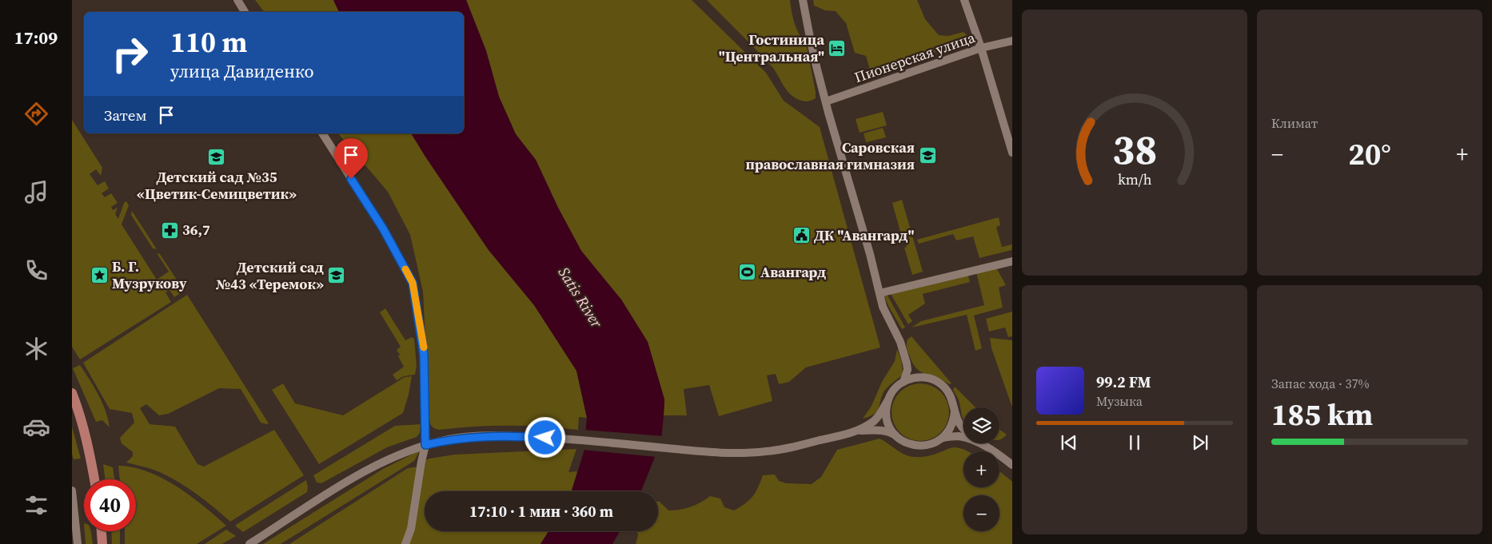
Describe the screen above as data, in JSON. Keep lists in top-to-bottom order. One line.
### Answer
{"streets":{"street":["Пионерская улица"]},"water":["Satis River"],"places":{"hotel":["Гостиница \"Центральная\""],"school or university":["Саровская православная гимназия","Детский сад №35 «Цветик-Семицветик»","Детский сад №43 «Теремок»"],"pharmacy":["36,7"],"public building":["ДК \"Авангард\""],"sports":["Авангард"],"place":["Б. Г. Музрукову"]},"page":{"tabs":"17:09","tile":["Климат",["Запас хода · 37%","185 km"]],"turn":["110 m","улица Давиденко"],"then":"Затем","heat":["−","20°","+"],"song":["99.2 FM","Музыка"],"map_buttons":["+","−"],"limit":"40","trip":"17:10 · 1 мин · 360 m","gauge":["38","km/h"]}}
